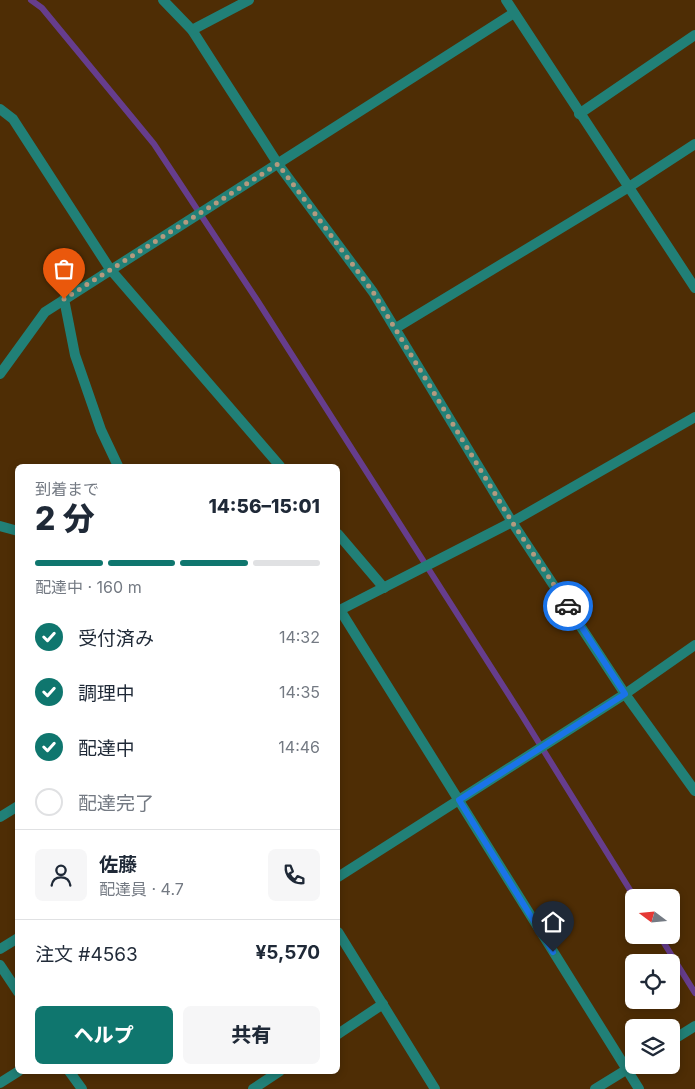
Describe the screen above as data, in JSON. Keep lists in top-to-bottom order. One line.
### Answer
{"north":"left","page":{"heading":["2 分","到着まで","14:56–15:01"],"panel":["佐藤","配達員 · 4.7","注文 #4563","¥5,570"],"bar":"配達中 · 160 m","list":[["受付済み","14:32"],["調理中","14:35"],["配達中","14:46"],"配達完了"],"buttons":["ヘルプ","共有"]}}
